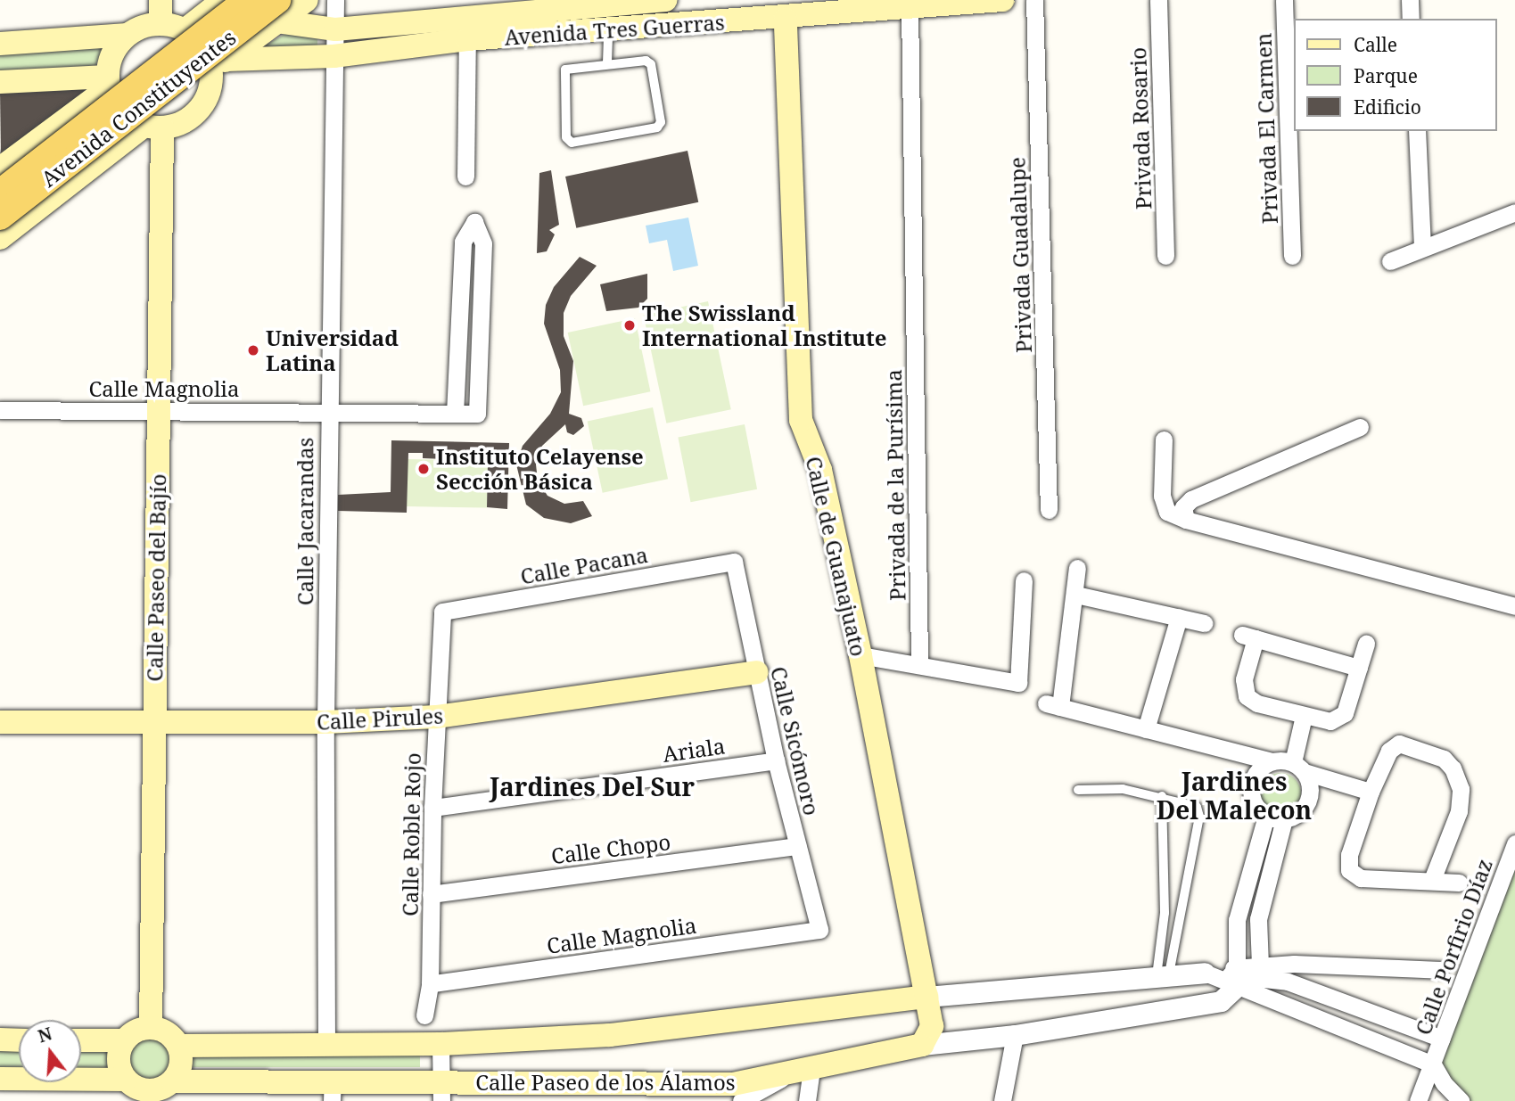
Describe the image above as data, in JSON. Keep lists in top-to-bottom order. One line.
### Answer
{"streets":{"main road":["Avenida Tres Guerras","Avenida Constituyentes","Calle de Guanajuato","Calle Paseo del Bajío","Calle Pirules","Calle Paseo de los Álamos"],"street":["Privada Rosario","Privada El Carmen","Privada Guadalupe","Calle Magnolia","Privada de la Purísima","Calle Jacarandas","Calle Pacana","Calle Sicómoro","Ariala","Calle Roble Rojo","Calle Chopo","Calle Porfirio Díaz"]},"crossings":[["Avenida Tres Guerras","Avenida Constituyentes"],["Avenida Tres Guerras","Privada de la Purísima"],["Avenida Tres Guerras","Calle Jacarandas"],["Avenida Tres Guerras","Calle de Guanajuato"],["Avenida Tres Guerras","Calle Paseo del Bajío"],["Calle Magnolia","Calle Jacarandas"],["Calle Magnolia","Calle Paseo del Bajío"],["Calle Magnolia","Calle Sicómoro"],["Calle Magnolia","Calle Roble Rojo"],["Calle Jacarandas","Calle Pirules"],["Calle Jacarandas","Calle Paseo de los Álamos"],["Calle de Guanajuato","Calle Paseo de los Álamos"],["Calle Pacana","Calle Sicómoro"],["Calle Pacana","Calle Roble Rojo"],["Calle Paseo del Bajío","Calle Pirules"],["Calle Paseo del Bajío","Calle Paseo de los Álamos"],["Calle Pirules","Calle Sicómoro"],["Calle Pirules","Calle Roble Rojo"],["Calle Sicómoro","Ariala"],["Calle Sicómoro","Calle Chopo"],["Ariala","Calle Roble Rojo"],["Calle Roble Rojo","Calle Chopo"],["Calle Porfirio Díaz","Calle Paseo de los Álamos"]],"districts":["Jardines Del Malecon","Jardines Del Sur"],"places":["The Swissland International Institute","Universidad Latina","Instituto Celayense Sección Básica"],"legend":["Calle","Parque","Edificio"],"north":"top"}
